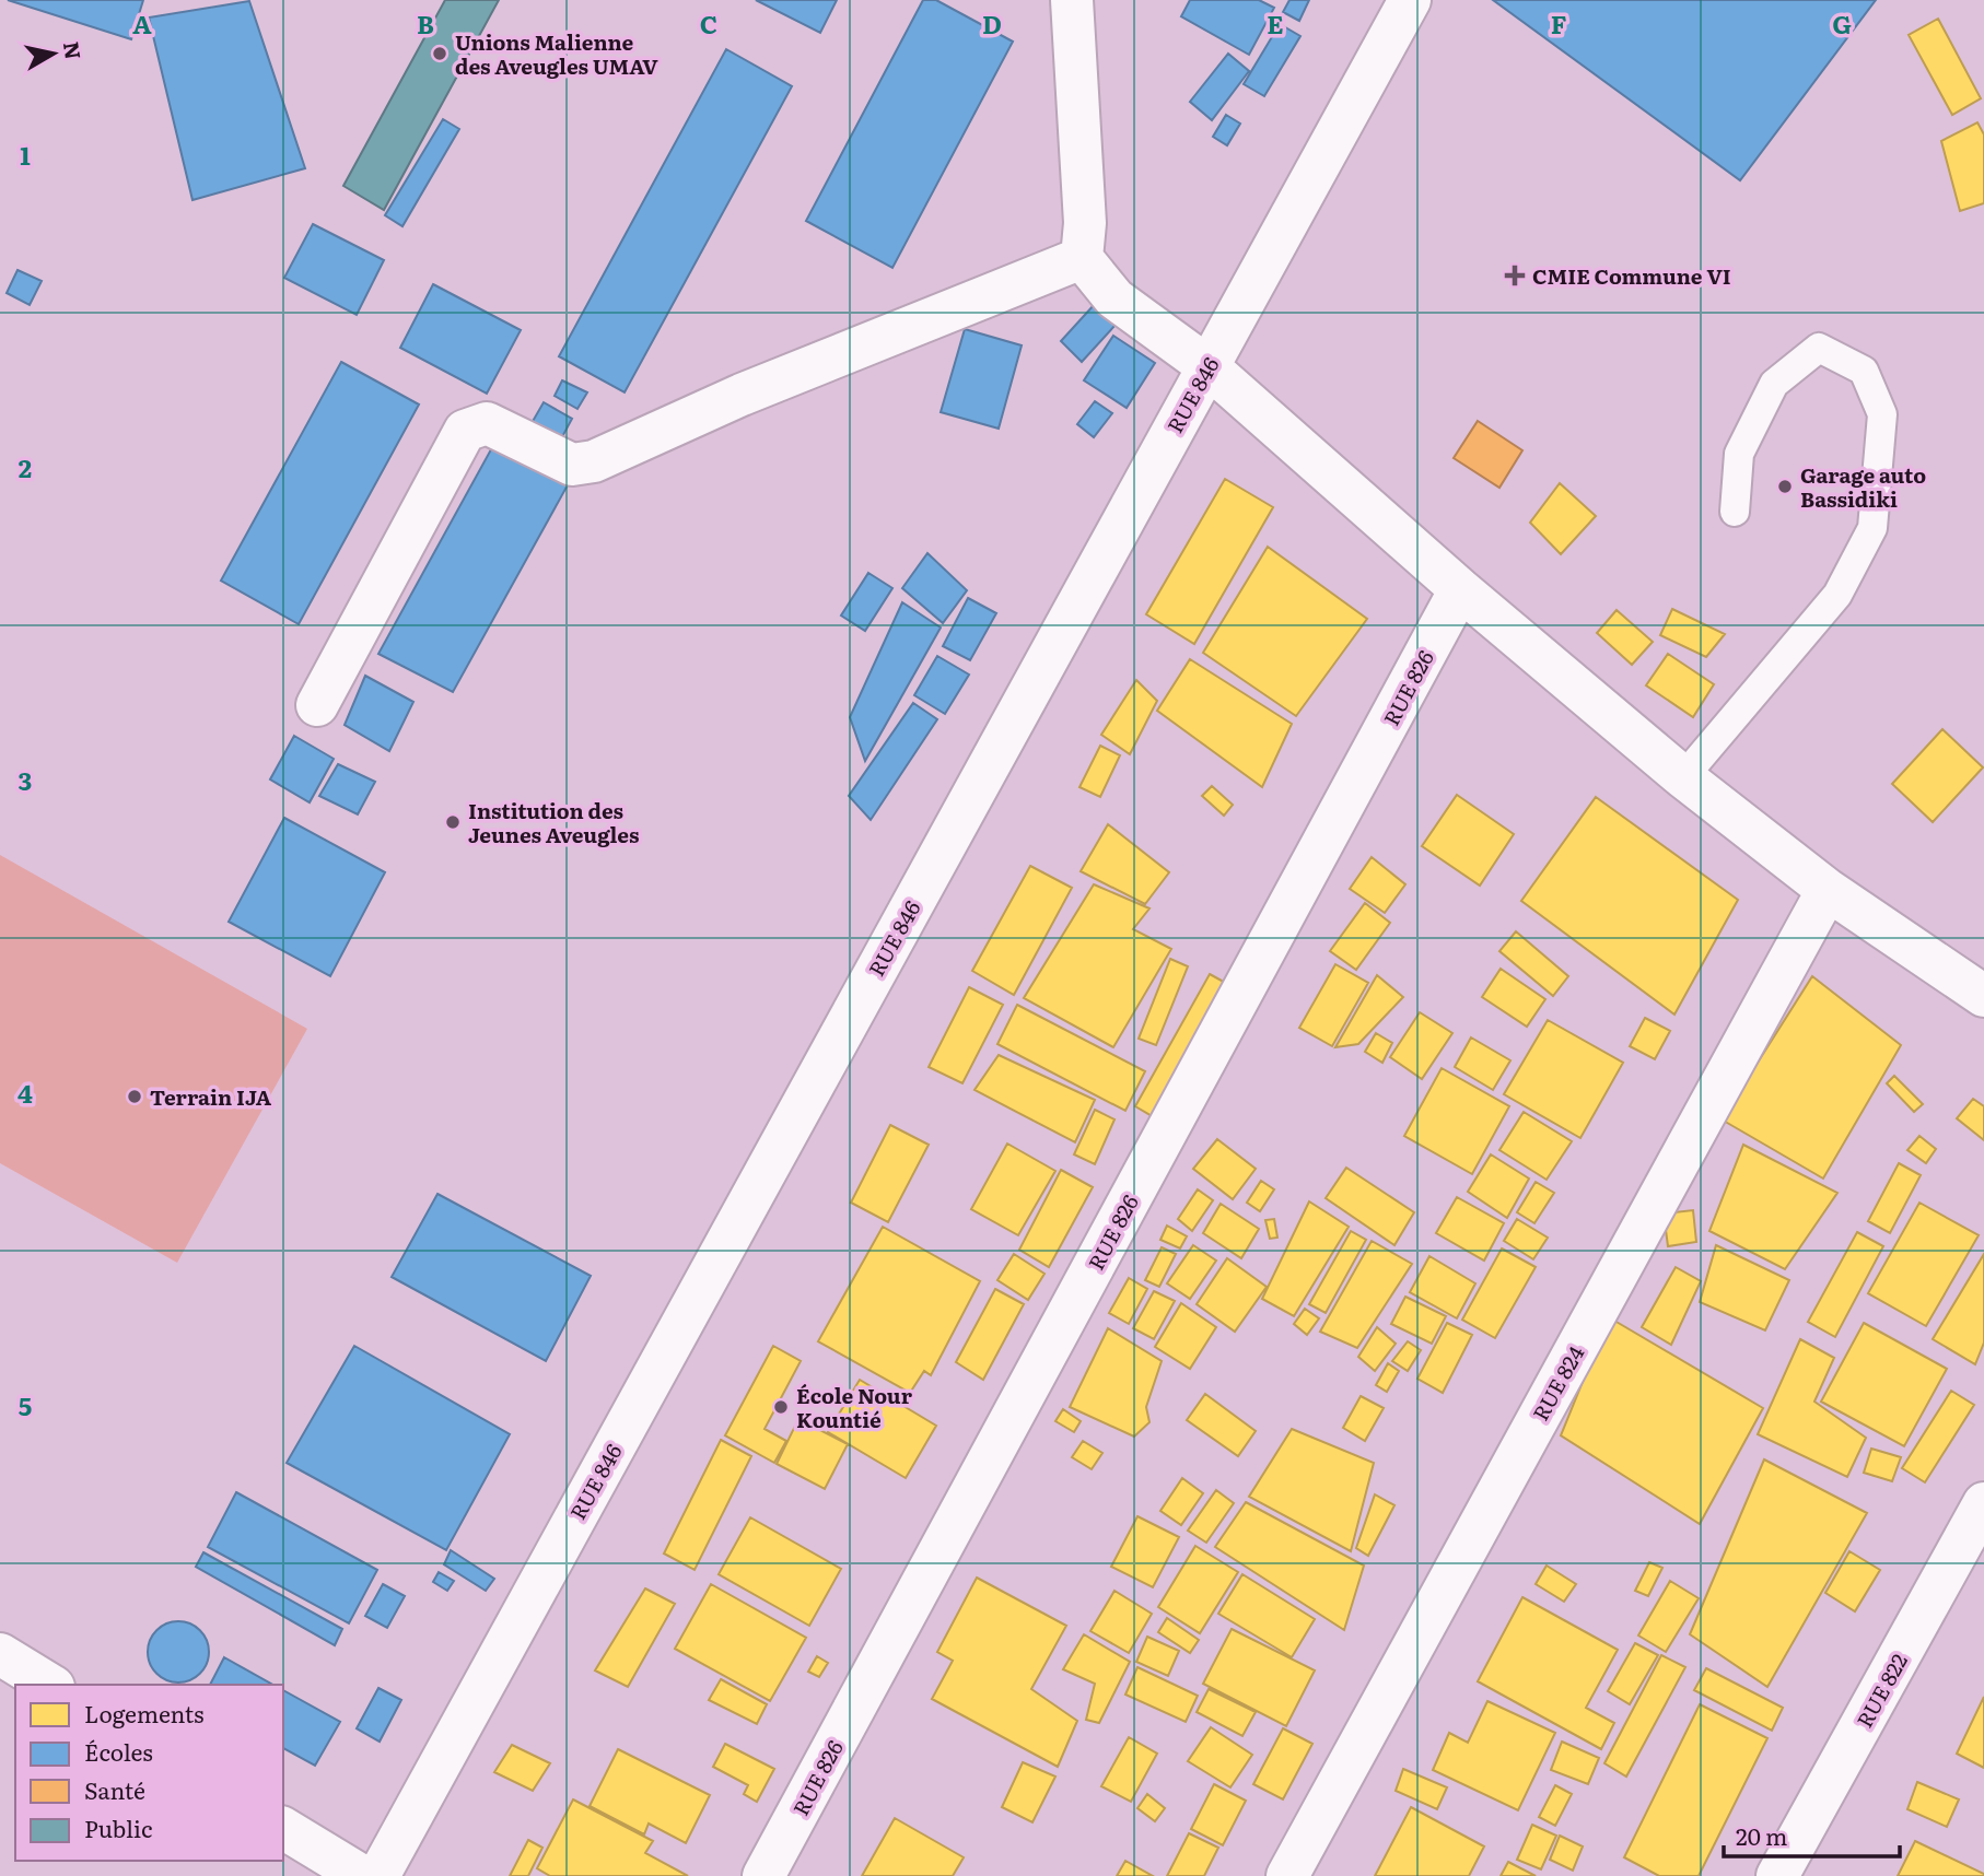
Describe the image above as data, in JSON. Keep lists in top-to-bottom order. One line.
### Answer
{"streets":{"street":["RUE 846","RUE 826","RUE 824","RUE 822"]},"places":{"other":["Unions Malienne des Aveugles UMAV","Garage auto Bassidiki","Institution des Jeunes Aveugles","Terrain IJA","École Nour Kountié"],"health":["CMIE Commune VI"]},"legend":["Logements","Écoles","Santé","Public"],"scale_bar":"20 m","north":"right","grid":{"columns":["A","B","C","D","E","F","G"],"rows":["1","2","3","4","5"]}}
